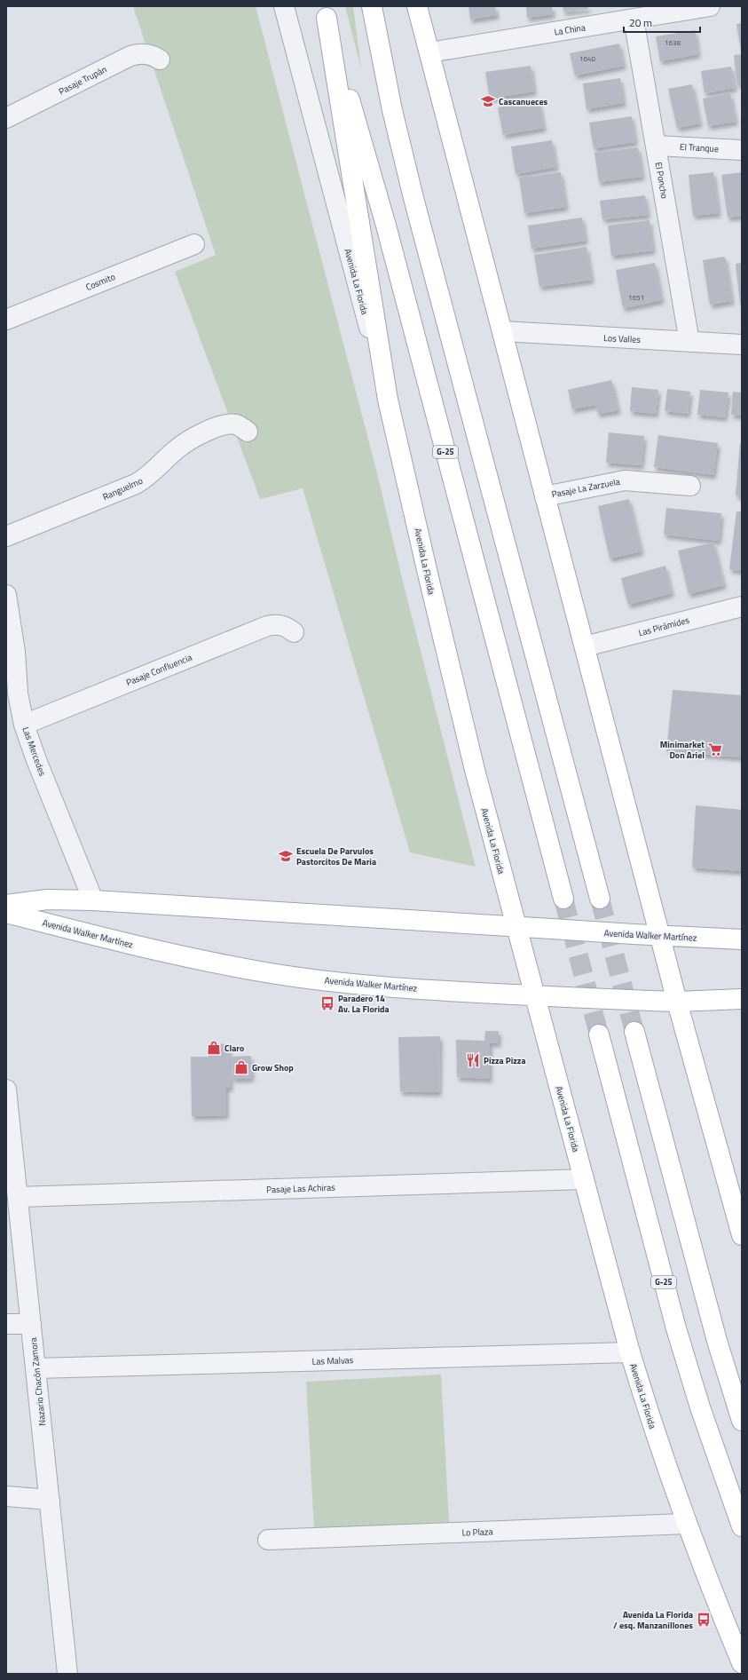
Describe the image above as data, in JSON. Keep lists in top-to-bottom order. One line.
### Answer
{"streets":{"main road":["Avenida La Florida","G-25","Avenida Walker Martínez"],"street":["La China","Pasaje Trupán","El Tranque","El Poncho","Cosmito","Los Valles","Pasaje La Zarzuela","Ranguelmo","Las Pirámides","Pasaje Confluencia","Las Mercedes","Pasaje Las Achiras","Las Malvas","Nazario Chacón Zamora","Lo Plaza"]},"crossings":[["La China","El Poncho"],["El Tranque","El Poncho"],["El Poncho","Los Valles"],["Avenida La Florida","Avenida Walker Martínez"],["Avenida La Florida","Pasaje Las Achiras"],["Avenida La Florida","Las Malvas"],["Avenida La Florida","Lo Plaza"],["Pasaje Confluencia","Las Mercedes"],["Las Mercedes","Avenida Walker Martínez"],["Pasaje Las Achiras","Nazario Chacón Zamora"],["Las Malvas","Nazario Chacón Zamora"]],"places":{"school or university":["Cascanueces","Escuela De Parvulos Pastorcitos De Maria"],"supermarket":["Minimarket Don Ariel"],"bus stop":["Paradero 14 Av. La Florida","Avenida La Florida / esq. Manzanillones"],"shop":["Claro","Grow Shop"],"restaurant":["Pizza Pizza"]},"house_numbers":["1638","1640","1651"],"scale_bar":"20 m"}
